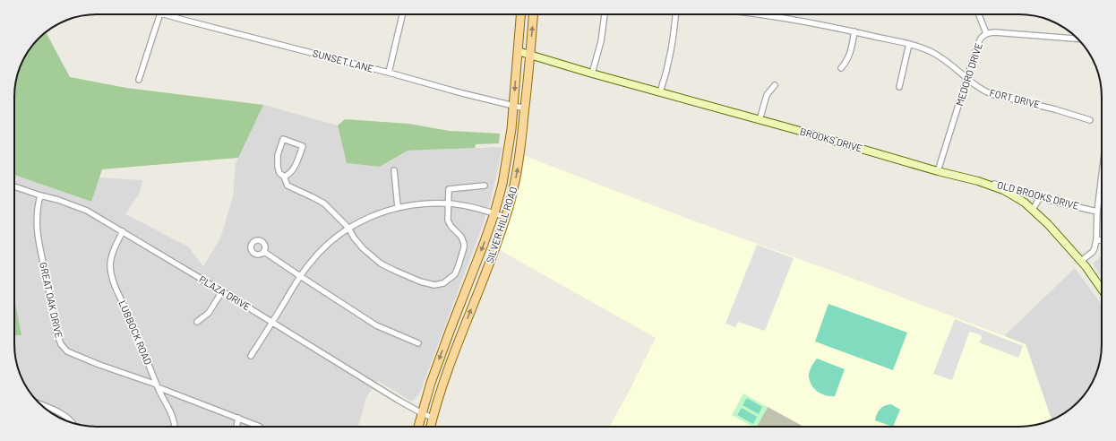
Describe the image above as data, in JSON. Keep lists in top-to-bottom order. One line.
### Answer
{"streets":{"main road":["SILVER HILL ROAD"],"street":["SUNSET LANE","MEDORO DRIVE","FORT DRIVE","BROOKS DRIVE","OLD BROOKS DRIVE","PLAZA DRIVE","GREAT OAK DRIVE","LUBBOCK ROAD"]},"crossings":[["SUNSET LANE","SILVER HILL ROAD"],["MEDORO DRIVE","FORT DRIVE"],["MEDORO DRIVE","BROOKS DRIVE"],["BROOKS DRIVE","OLD BROOKS DRIVE"],["BROOKS DRIVE","SILVER HILL ROAD"],["SILVER HILL ROAD","PLAZA DRIVE"],["PLAZA DRIVE","GREAT OAK DRIVE"],["PLAZA DRIVE","LUBBOCK ROAD"],["GREAT OAK DRIVE","LUBBOCK ROAD"]]}
